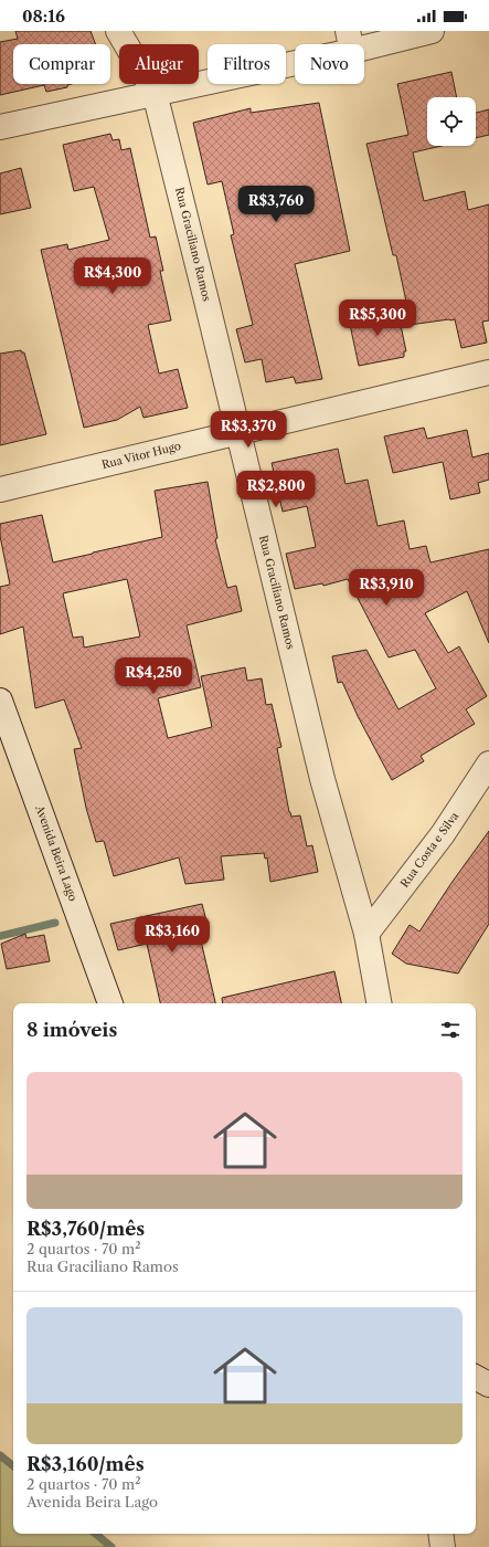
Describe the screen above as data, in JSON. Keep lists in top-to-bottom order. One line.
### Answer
{"streets":{"street":["Rua Graciliano Ramos","Rua Vitor Hugo","Rua Costa e Silva","Avenida Beira Lago"]},"crossings":[["Rua Graciliano Ramos","Rua Vitor Hugo"],["Rua Graciliano Ramos","Rua Costa e Silva"]],"page":{"status":"08:16","chip":["Comprar","Alugar","Filtros","Novo"],"price":["R$3,760","R$4,300","R$5,300","R$3,370","R$2,800","R$3,910","R$4,250","R$3,160"],"heading":"8 imóveis","list":[{"name":"R$3,760/mês","note":"2 quartos · 70 m² · Rua Graciliano Ramos"},{"name":"R$3,160/mês","note":"2 quartos · 70 m² · Avenida Beira Lago"}]}}
